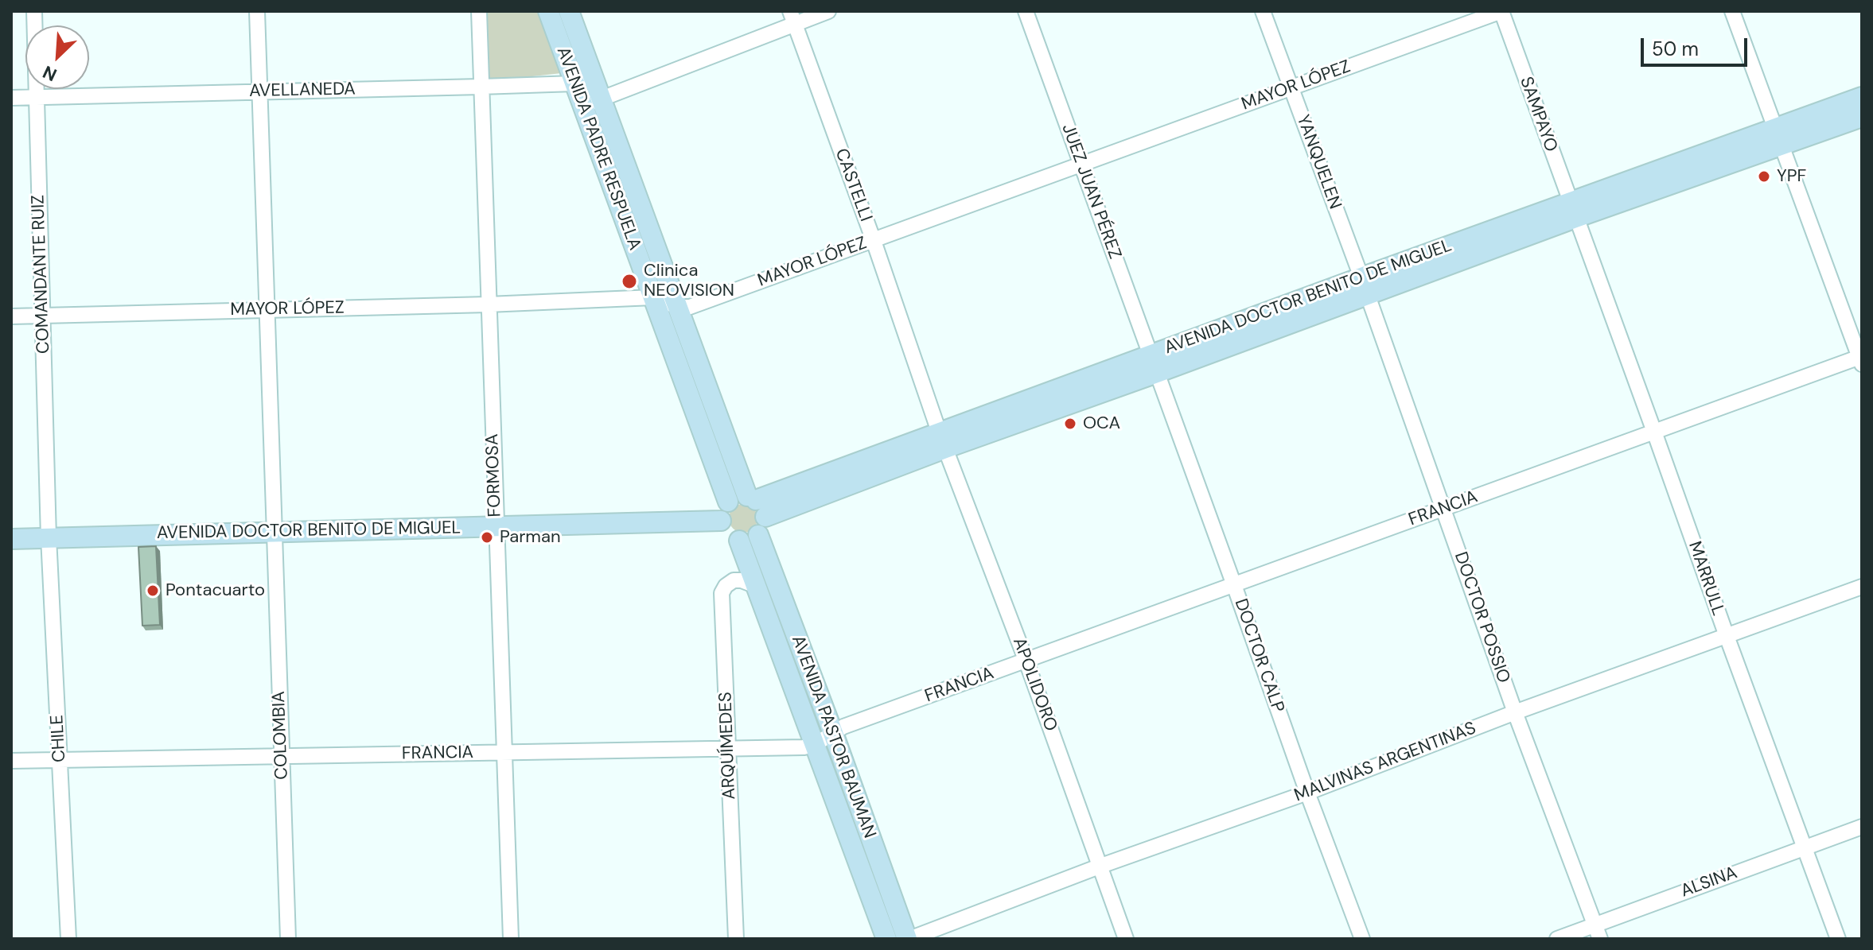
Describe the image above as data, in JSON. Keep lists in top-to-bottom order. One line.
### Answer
{"streets":{"main road":["AVENIDA PADRE RESPUELA","AVENIDA DOCTOR BENITO DE MIGUEL","AVENIDA PASTOR BAUMAN"],"street":["MAYOR LÓPEZ","AVELLANEDA","SAMPAYO","YANQUELEN","CASTELLI","JUEZ JUAN PÉREZ","COMANDANTE RUIZ","FORMOSA","FRANCIA","MARRULL","DOCTOR POSSIO","DOCTOR CALP","APOLIDORO","COLOMBIA","CHILE","ARQUÍMEDES","MALVINAS ARGENTINAS","ALSINA"]},"crossings":[["MAYOR LÓPEZ","SAMPAYO"],["MAYOR LÓPEZ","AVENIDA PADRE RESPUELA"],["MAYOR LÓPEZ","YANQUELEN"],["MAYOR LÓPEZ","CASTELLI"],["MAYOR LÓPEZ","JUEZ JUAN PÉREZ"],["MAYOR LÓPEZ","COMANDANTE RUIZ"],["MAYOR LÓPEZ","FORMOSA"],["MAYOR LÓPEZ","COLOMBIA"],["AVELLANEDA","AVENIDA PADRE RESPUELA"],["AVELLANEDA","COMANDANTE RUIZ"],["AVELLANEDA","FORMOSA"],["AVELLANEDA","COLOMBIA"],["SAMPAYO","AVENIDA DOCTOR BENITO DE MIGUEL"],["SAMPAYO","MARRULL"],["AVENIDA PADRE RESPUELA","AVENIDA DOCTOR BENITO DE MIGUEL"],["AVENIDA PADRE RESPUELA","AVENIDA PASTOR BAUMAN"],["YANQUELEN","AVENIDA DOCTOR BENITO DE MIGUEL"],["YANQUELEN","DOCTOR POSSIO"],["CASTELLI","AVENIDA DOCTOR BENITO DE MIGUEL"],["CASTELLI","APOLIDORO"],["JUEZ JUAN PÉREZ","AVENIDA DOCTOR BENITO DE MIGUEL"],["JUEZ JUAN PÉREZ","DOCTOR CALP"],["COMANDANTE RUIZ","AVENIDA DOCTOR BENITO DE MIGUEL"],["COMANDANTE RUIZ","CHILE"],["AVENIDA DOCTOR BENITO DE MIGUEL","FORMOSA"],["AVENIDA DOCTOR BENITO DE MIGUEL","MARRULL"],["AVENIDA DOCTOR BENITO DE MIGUEL","DOCTOR POSSIO"],["AVENIDA DOCTOR BENITO DE MIGUEL","DOCTOR CALP"],["AVENIDA DOCTOR BENITO DE MIGUEL","APOLIDORO"],["AVENIDA DOCTOR BENITO DE MIGUEL","COLOMBIA"],["AVENIDA DOCTOR BENITO DE MIGUEL","AVENIDA PASTOR BAUMAN"],["AVENIDA DOCTOR BENITO DE MIGUEL","CHILE"],["FORMOSA","FRANCIA"],["FRANCIA","MARRULL"],["FRANCIA","DOCTOR POSSIO"],["FRANCIA","DOCTOR CALP"],["FRANCIA","APOLIDORO"],["FRANCIA","COLOMBIA"],["FRANCIA","AVENIDA PASTOR BAUMAN"],["FRANCIA","CHILE"],["FRANCIA","ARQUÍMEDES"],["MARRULL","MALVINAS ARGENTINAS"],["MARRULL","ALSINA"],["DOCTOR POSSIO","MALVINAS ARGENTINAS"],["DOCTOR POSSIO","ALSINA"],["DOCTOR CALP","MALVINAS ARGENTINAS"],["APOLIDORO","MALVINAS ARGENTINAS"],["AVENIDA PASTOR BAUMAN","ARQUÍMEDES"],["AVENIDA PASTOR BAUMAN","MALVINAS ARGENTINAS"]],"places":["YPF","Clinica NEOVISION","OCA","Parman","Pontacuarto"],"scale_bar":"50 m","north":"bottom left"}
